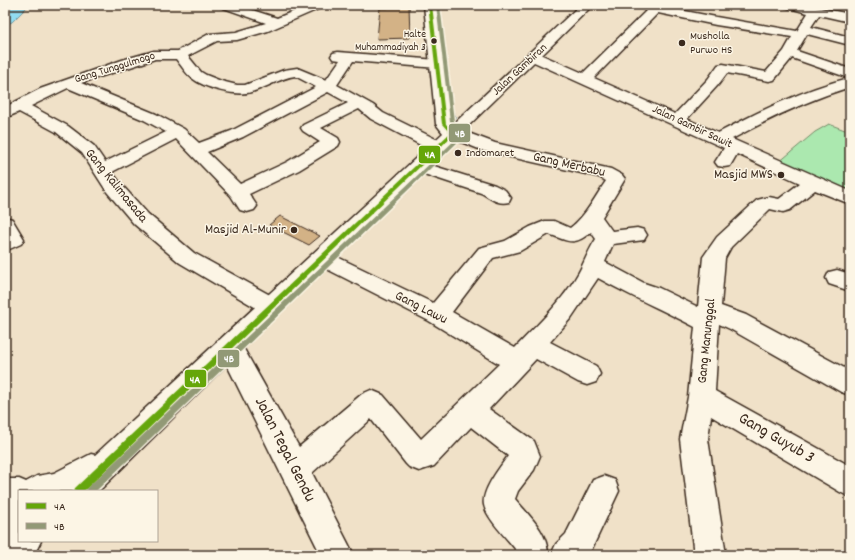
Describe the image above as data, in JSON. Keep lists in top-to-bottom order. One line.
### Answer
{"streets":{"street":["Gang Tunggulmogo","Jalan Gambiran","Jalan Gambir Sawit","Gang Merbabu","Gang Kalimasada","Gang Lawu","Gang Manunggal","Gang Guyub 3","Jalan Tegal Gendu"]},"crossings":[["Gang Tunggulmogo","Gang Kalimasada"],["Jalan Gambiran","Jalan Gambir Sawit"],["Jalan Gambiran","Gang Merbabu"],["Jalan Gambiran","Gang Kalimasada"],["Jalan Gambiran","Gang Lawu"],["Jalan Gambiran","Jalan Tegal Gendu"],["Jalan Gambir Sawit","Gang Manunggal"],["Gang Manunggal","Gang Guyub 3"]],"places":["Halte Muhammadiyah 3","Musholla Purwo HS","Indomaret","Masjid MWS","Masjid Al-Munir"],"lines":["transit line 4A","transit line 4B"],"legend":["4A","4B"]}
